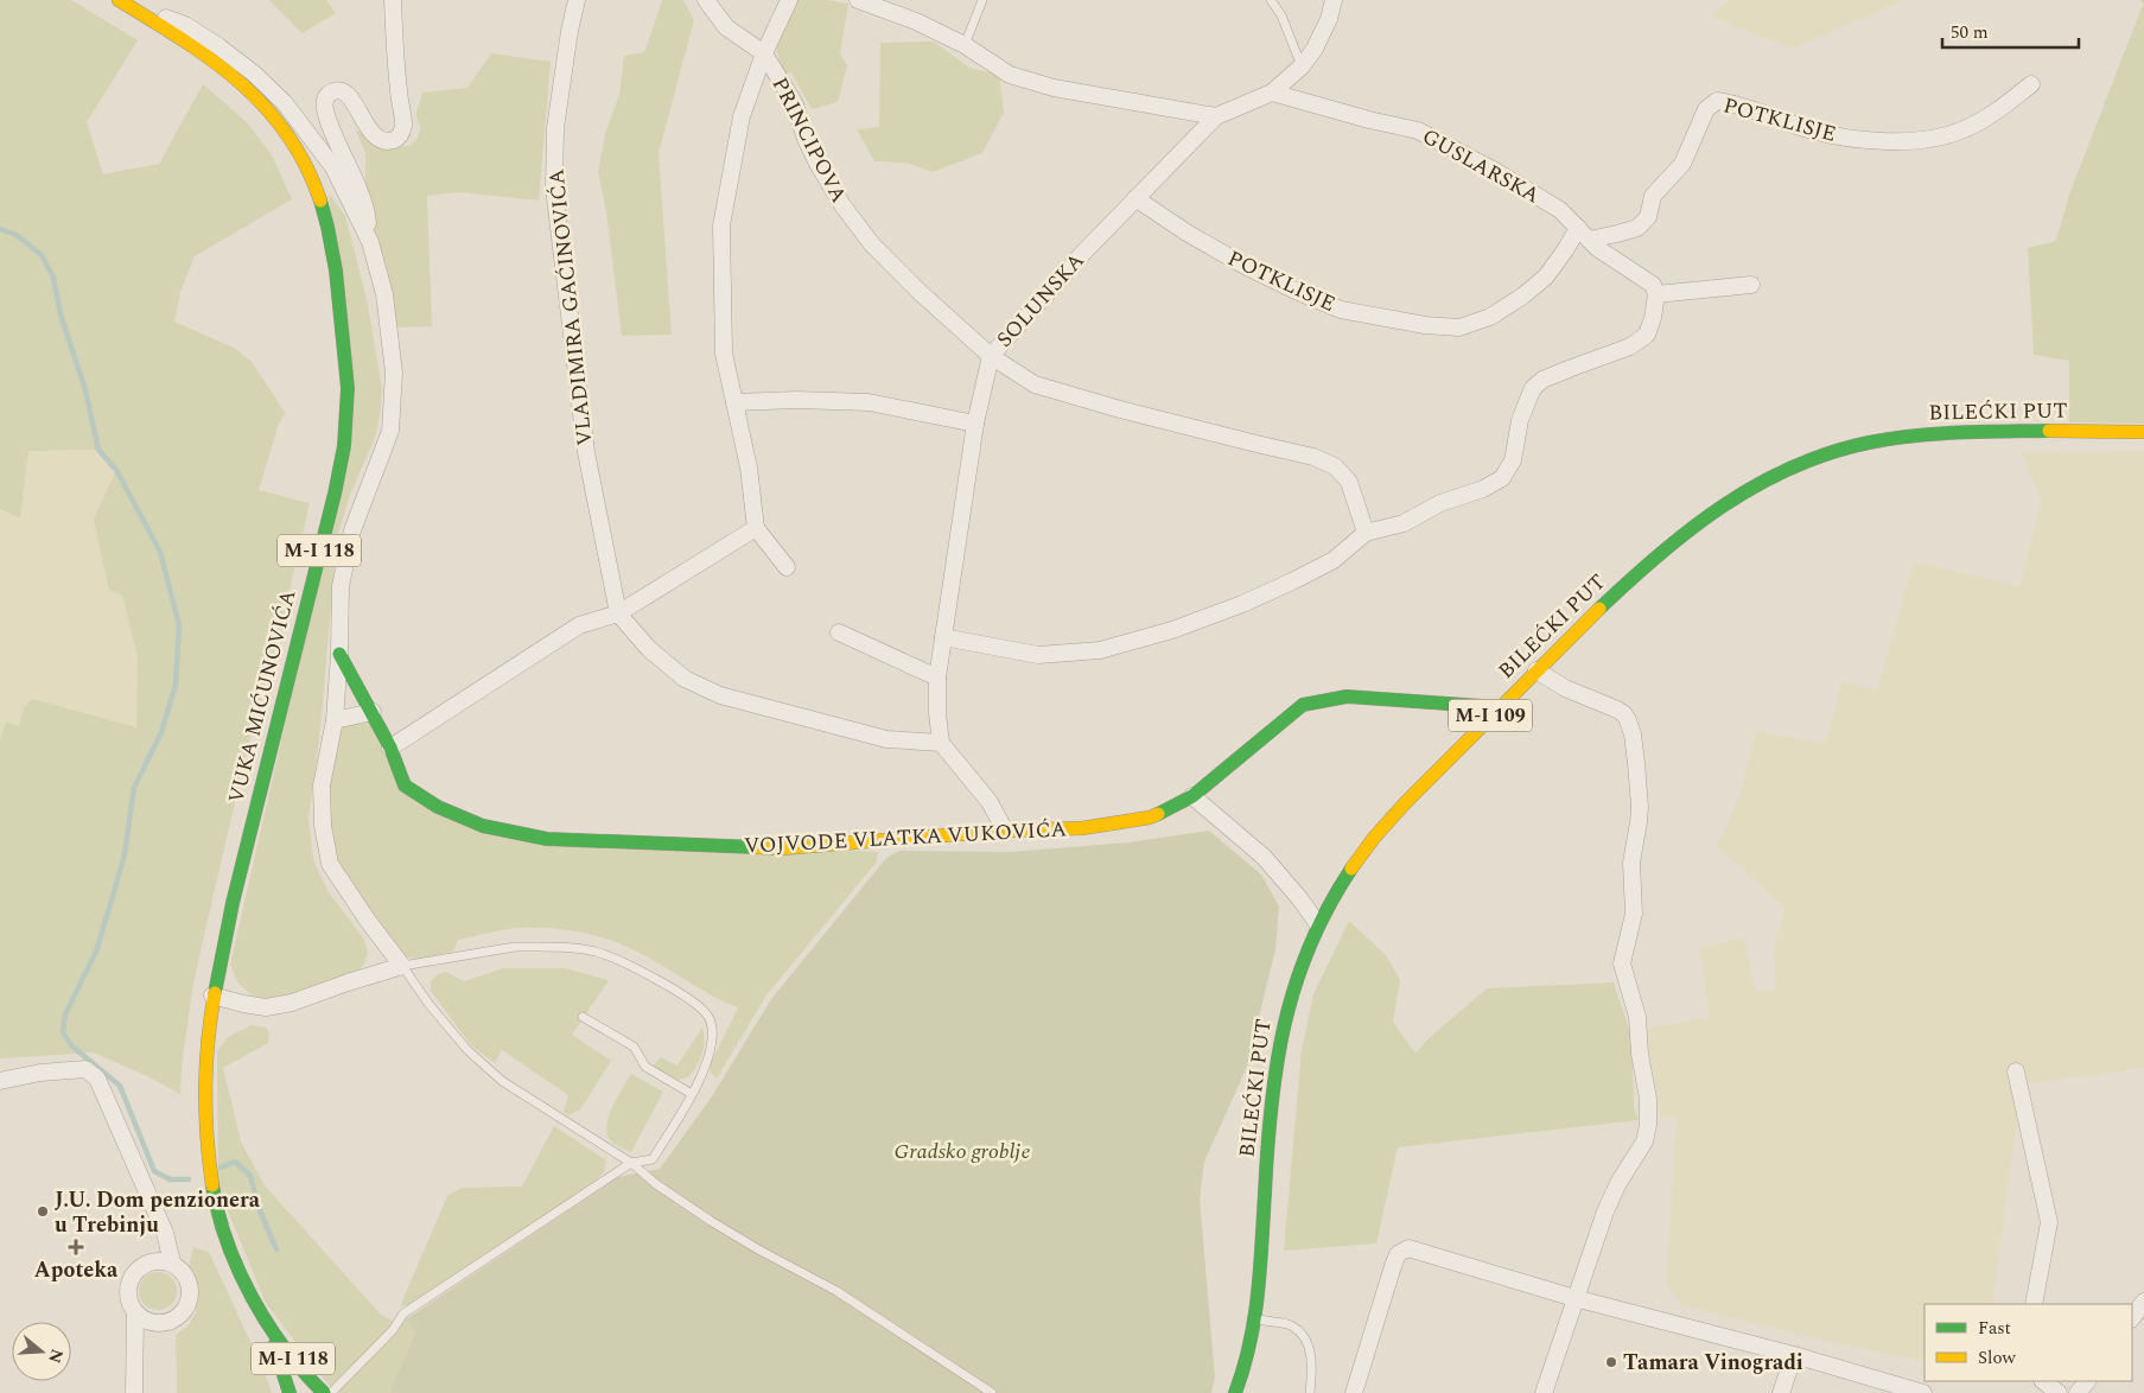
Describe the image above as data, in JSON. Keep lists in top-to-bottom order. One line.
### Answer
{"streets":{"main road":["BILEĆKI PUT","M-I 118","VUKA MIĆUNOVIĆA","M-I 109","VOJVODE VLATKA VUKOVIĆA"],"street":["POTKLISJE","PRINCIPOVA","GUSLARSKA","SOLUNSKA","VLADIMIRA GAĆINOVIĆA"]},"crossings":[["POTKLISJE","GUSLARSKA"],["POTKLISJE","SOLUNSKA"],["PRINCIPOVA","SOLUNSKA"],["GUSLARSKA","SOLUNSKA"],["BILEĆKI PUT","VOJVODE VLATKA VUKOVIĆA"],["M-I 118","VUKA MIĆUNOVIĆA"]],"parks":["Gradsko groblje"],"places":{"other":["J.U. Dom penzionera u Trebinju","Tamara Vinogradi"],"health":["Apoteka"]},"legend":["Fast","Slow"],"scale_bar":"50 m","north":"right"}
